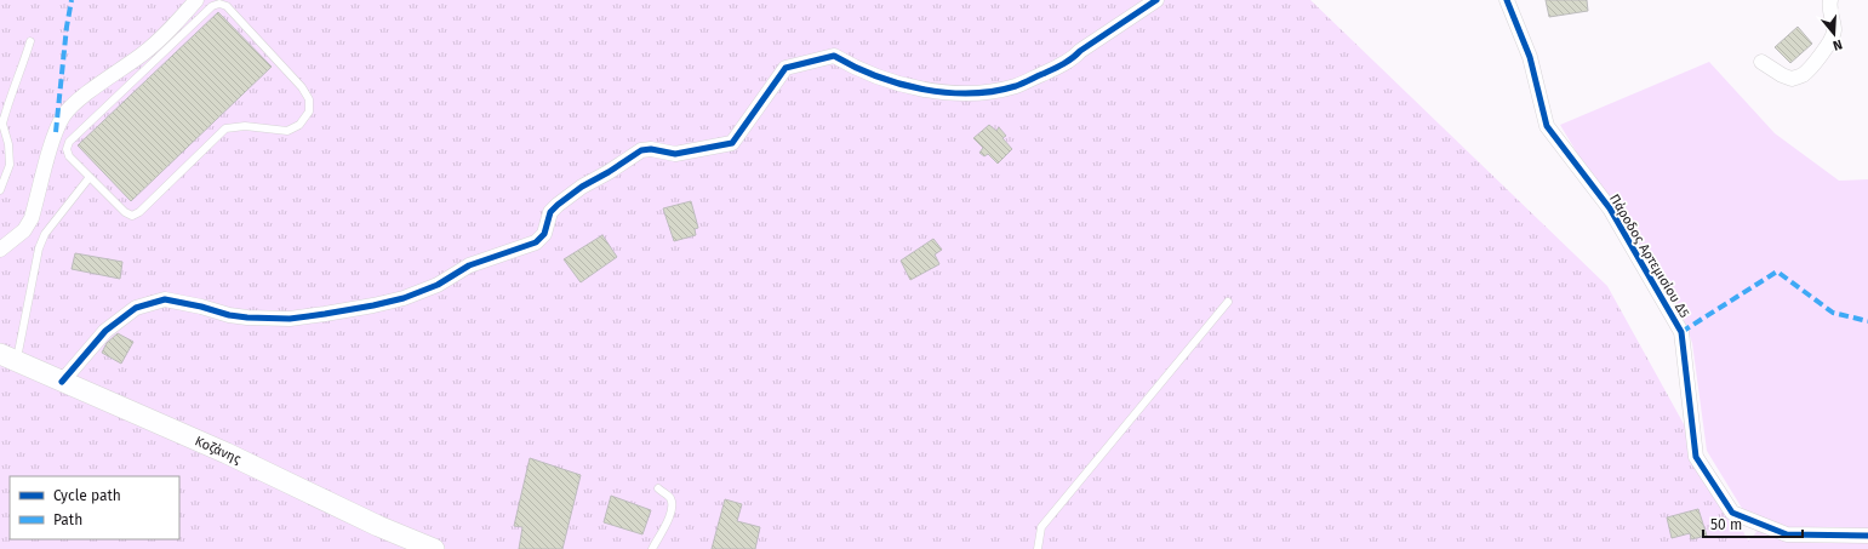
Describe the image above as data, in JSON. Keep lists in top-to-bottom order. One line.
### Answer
{"streets":{"street":["Πάροδος Αρτεμισίου Δ5","Κοζάνης"]},"legend":["Cycle path","Path"],"scale_bar":"50 m","north":"bottom"}
